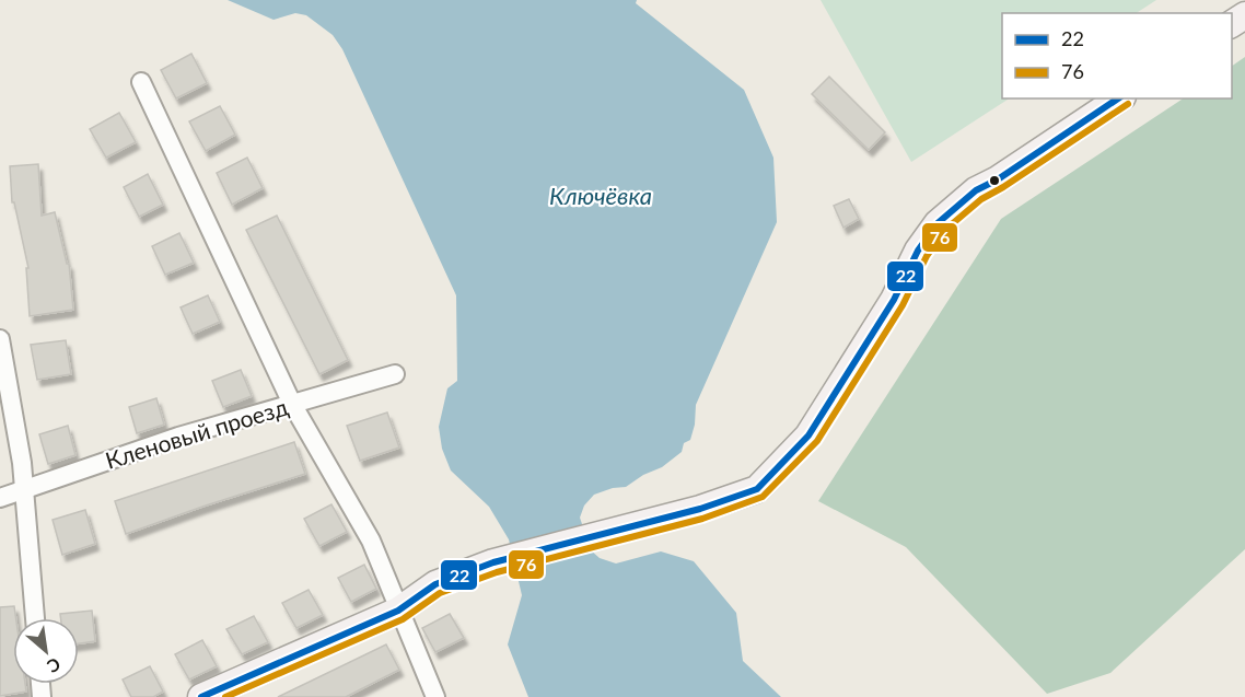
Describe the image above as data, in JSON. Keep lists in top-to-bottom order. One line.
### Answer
{"streets":{"street":["Кленовый проезд"]},"water":["Ключёвка"],"lines":["transit line 22","transit line 76"],"legend":["22","76"],"north":"bottom right"}
